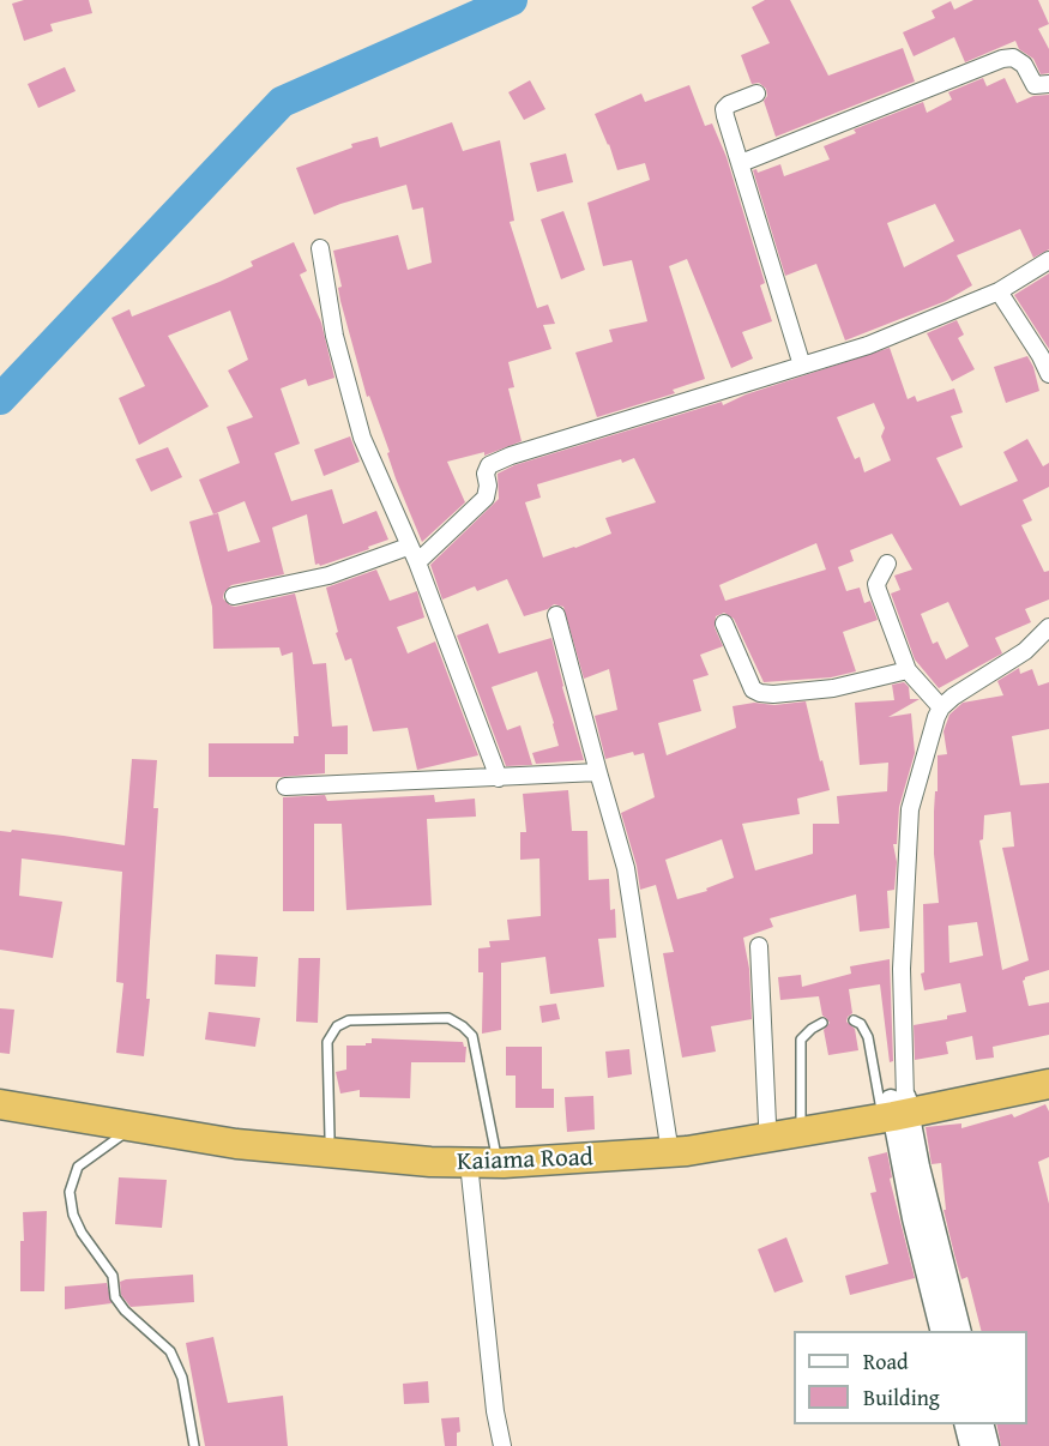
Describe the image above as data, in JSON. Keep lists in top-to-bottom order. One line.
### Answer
{"streets":{"highway":["Kaiama Road"]},"legend":["Road","Building"]}
